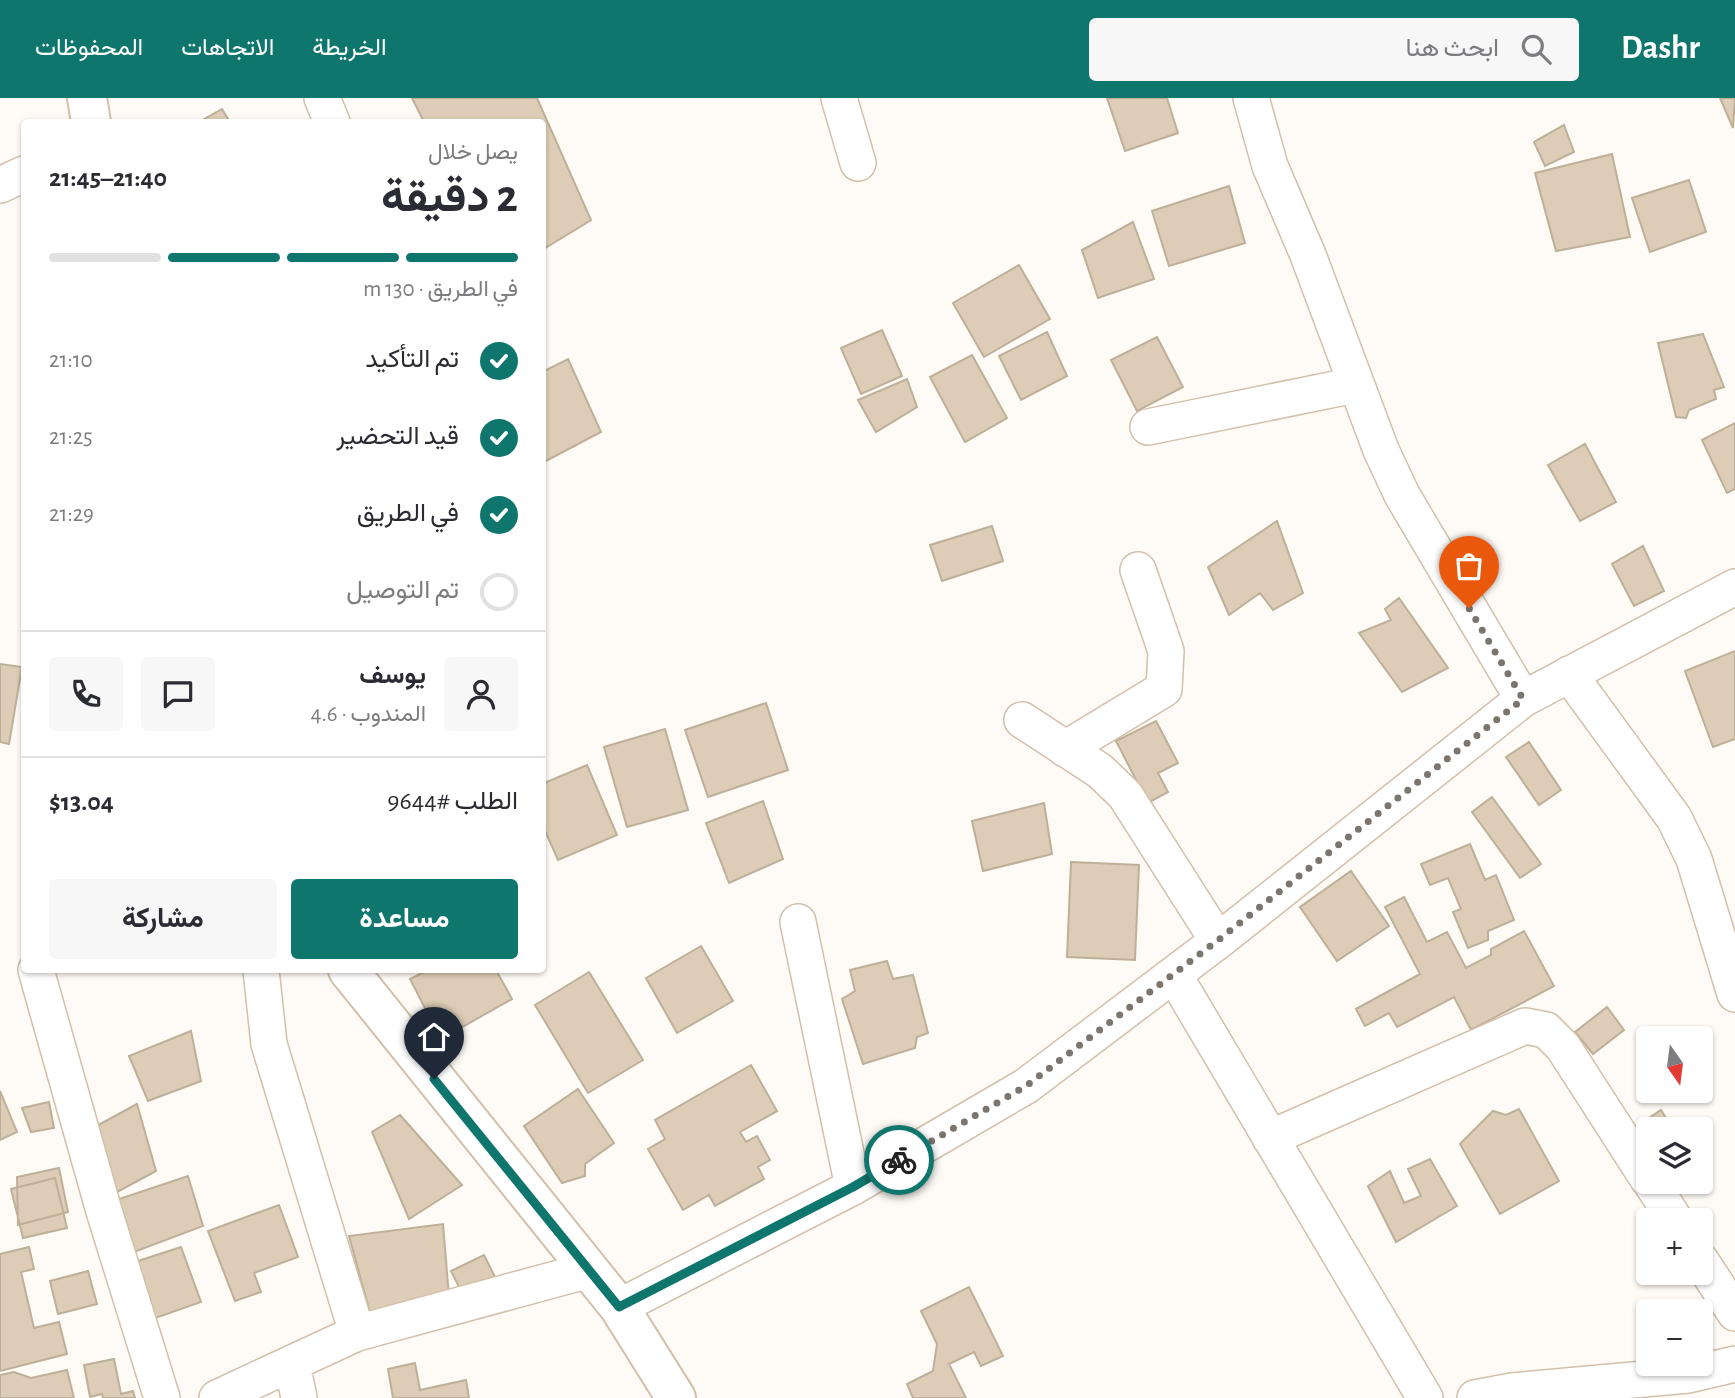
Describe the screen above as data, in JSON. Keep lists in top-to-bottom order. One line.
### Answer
{"north":"bottom","page":{"header":"Dashr","search":"ابحث هنا","nav":["الخريطة","الاتجاهات","المحفوظات"],"heading":["2 دقيقة","يصل خلال","21:40–21:45"],"panel":["يوسف","المندوب · 4.6","الطلب #9644","$13.04"],"bar":"في الطريق · 130 m","list":[["تم التأكيد","21:10"],["قيد التحضير","21:25"],["في الطريق","21:29"],"تم التوصيل"],"buttons":["مساعدة","مشاركة"],"map_buttons":["+","−"]}}
